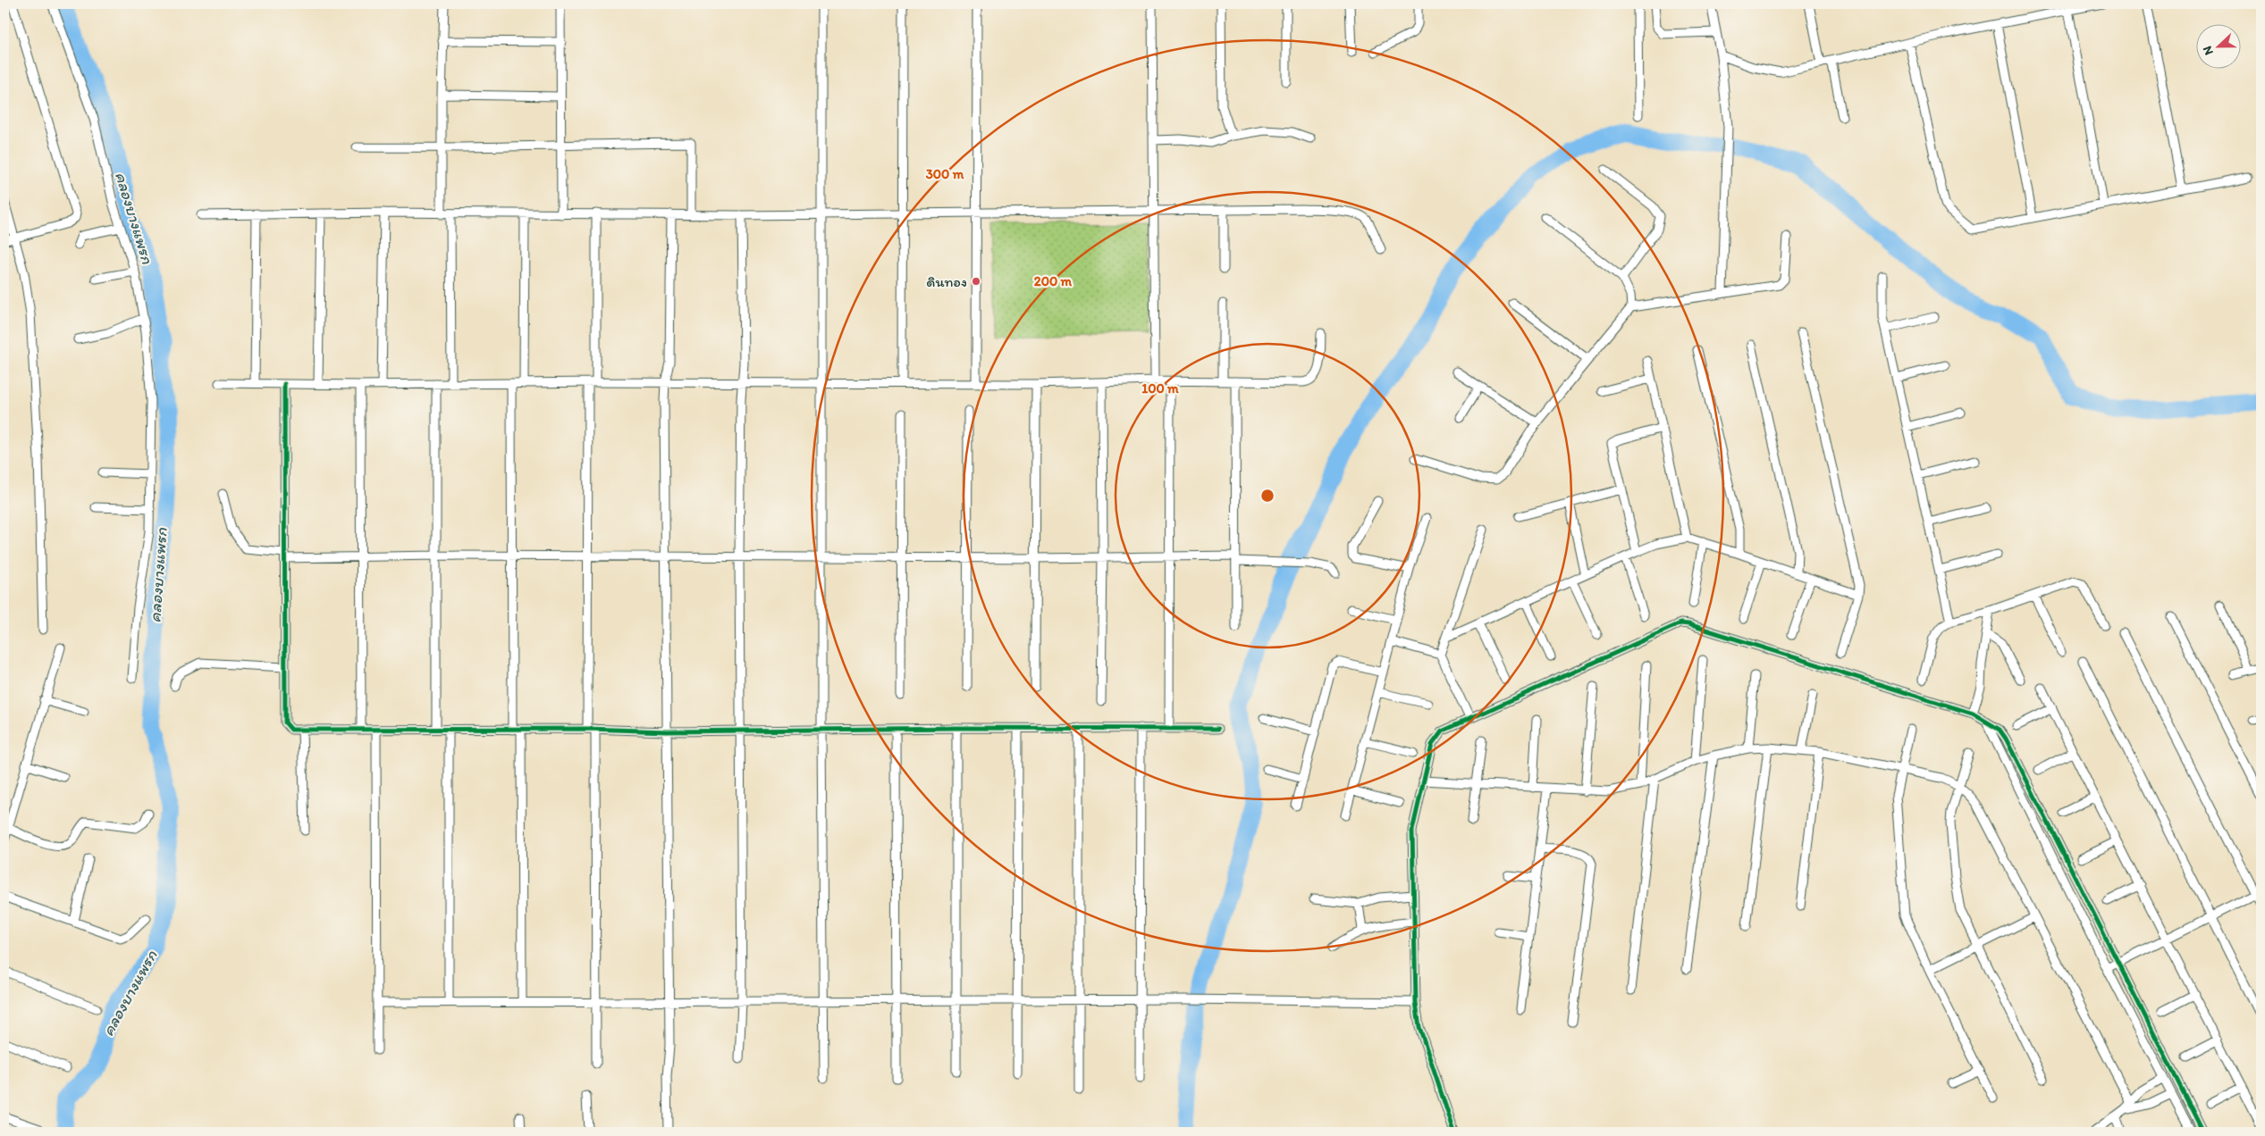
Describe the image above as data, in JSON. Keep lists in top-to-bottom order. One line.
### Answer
{"water":["คลองบางแพรก"],"places":["ดินทอง"],"north":"left","rings":["300 m","200 m","100 m"]}
